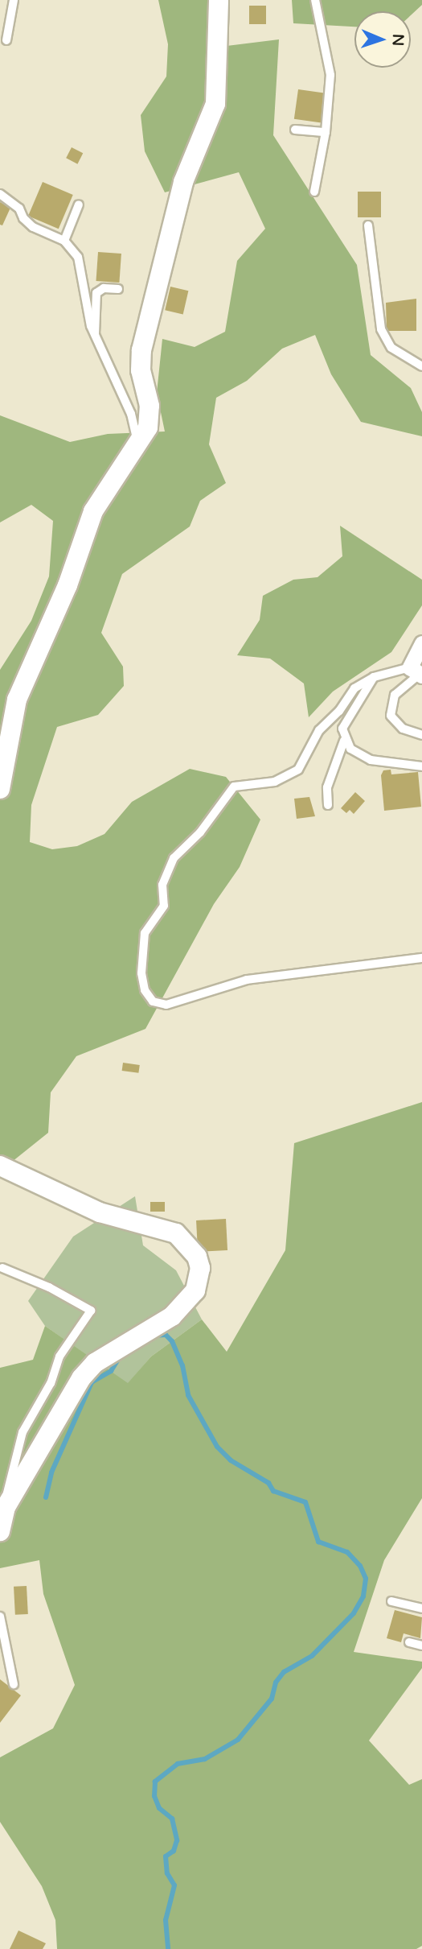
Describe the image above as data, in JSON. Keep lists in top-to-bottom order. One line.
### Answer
{"north":"right"}
